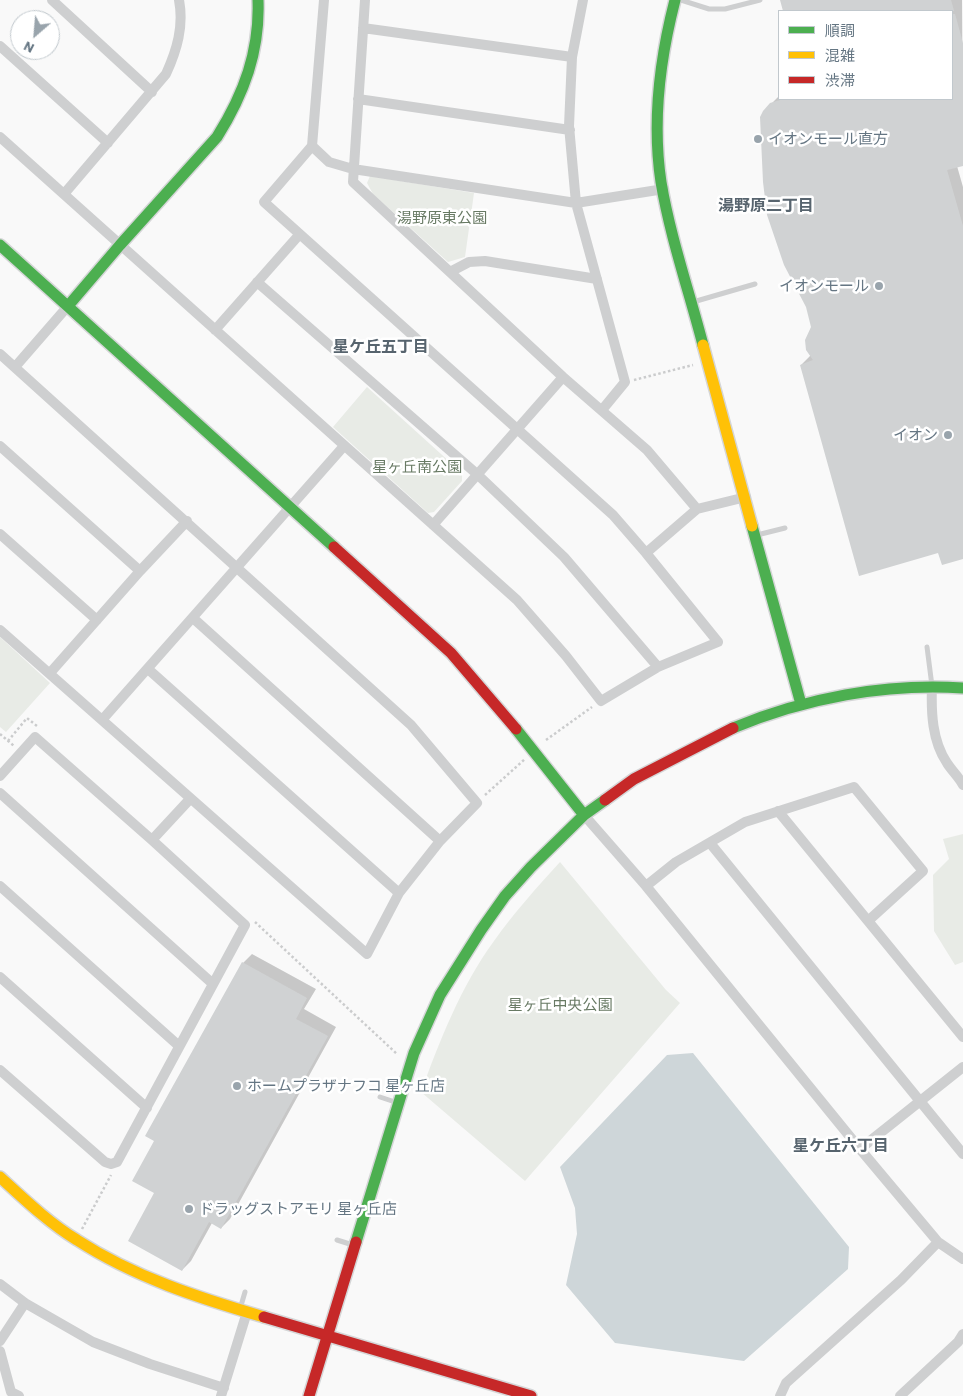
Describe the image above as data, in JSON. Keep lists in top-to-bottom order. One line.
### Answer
{"districts":["湯野原二丁目","星ケ丘五丁目","星ケ丘六丁目"],"parks":["湯野原東公園","星ヶ丘南公園","星ヶ丘中央公園"],"places":["イオンモール直方","イオンモール","イオン","ホームプラザナフコ 星ヶ丘店","ドラッグストアモリ 星ヶ丘店"],"legend":["順調","混雑","渋滞"],"north":"bottom left"}
